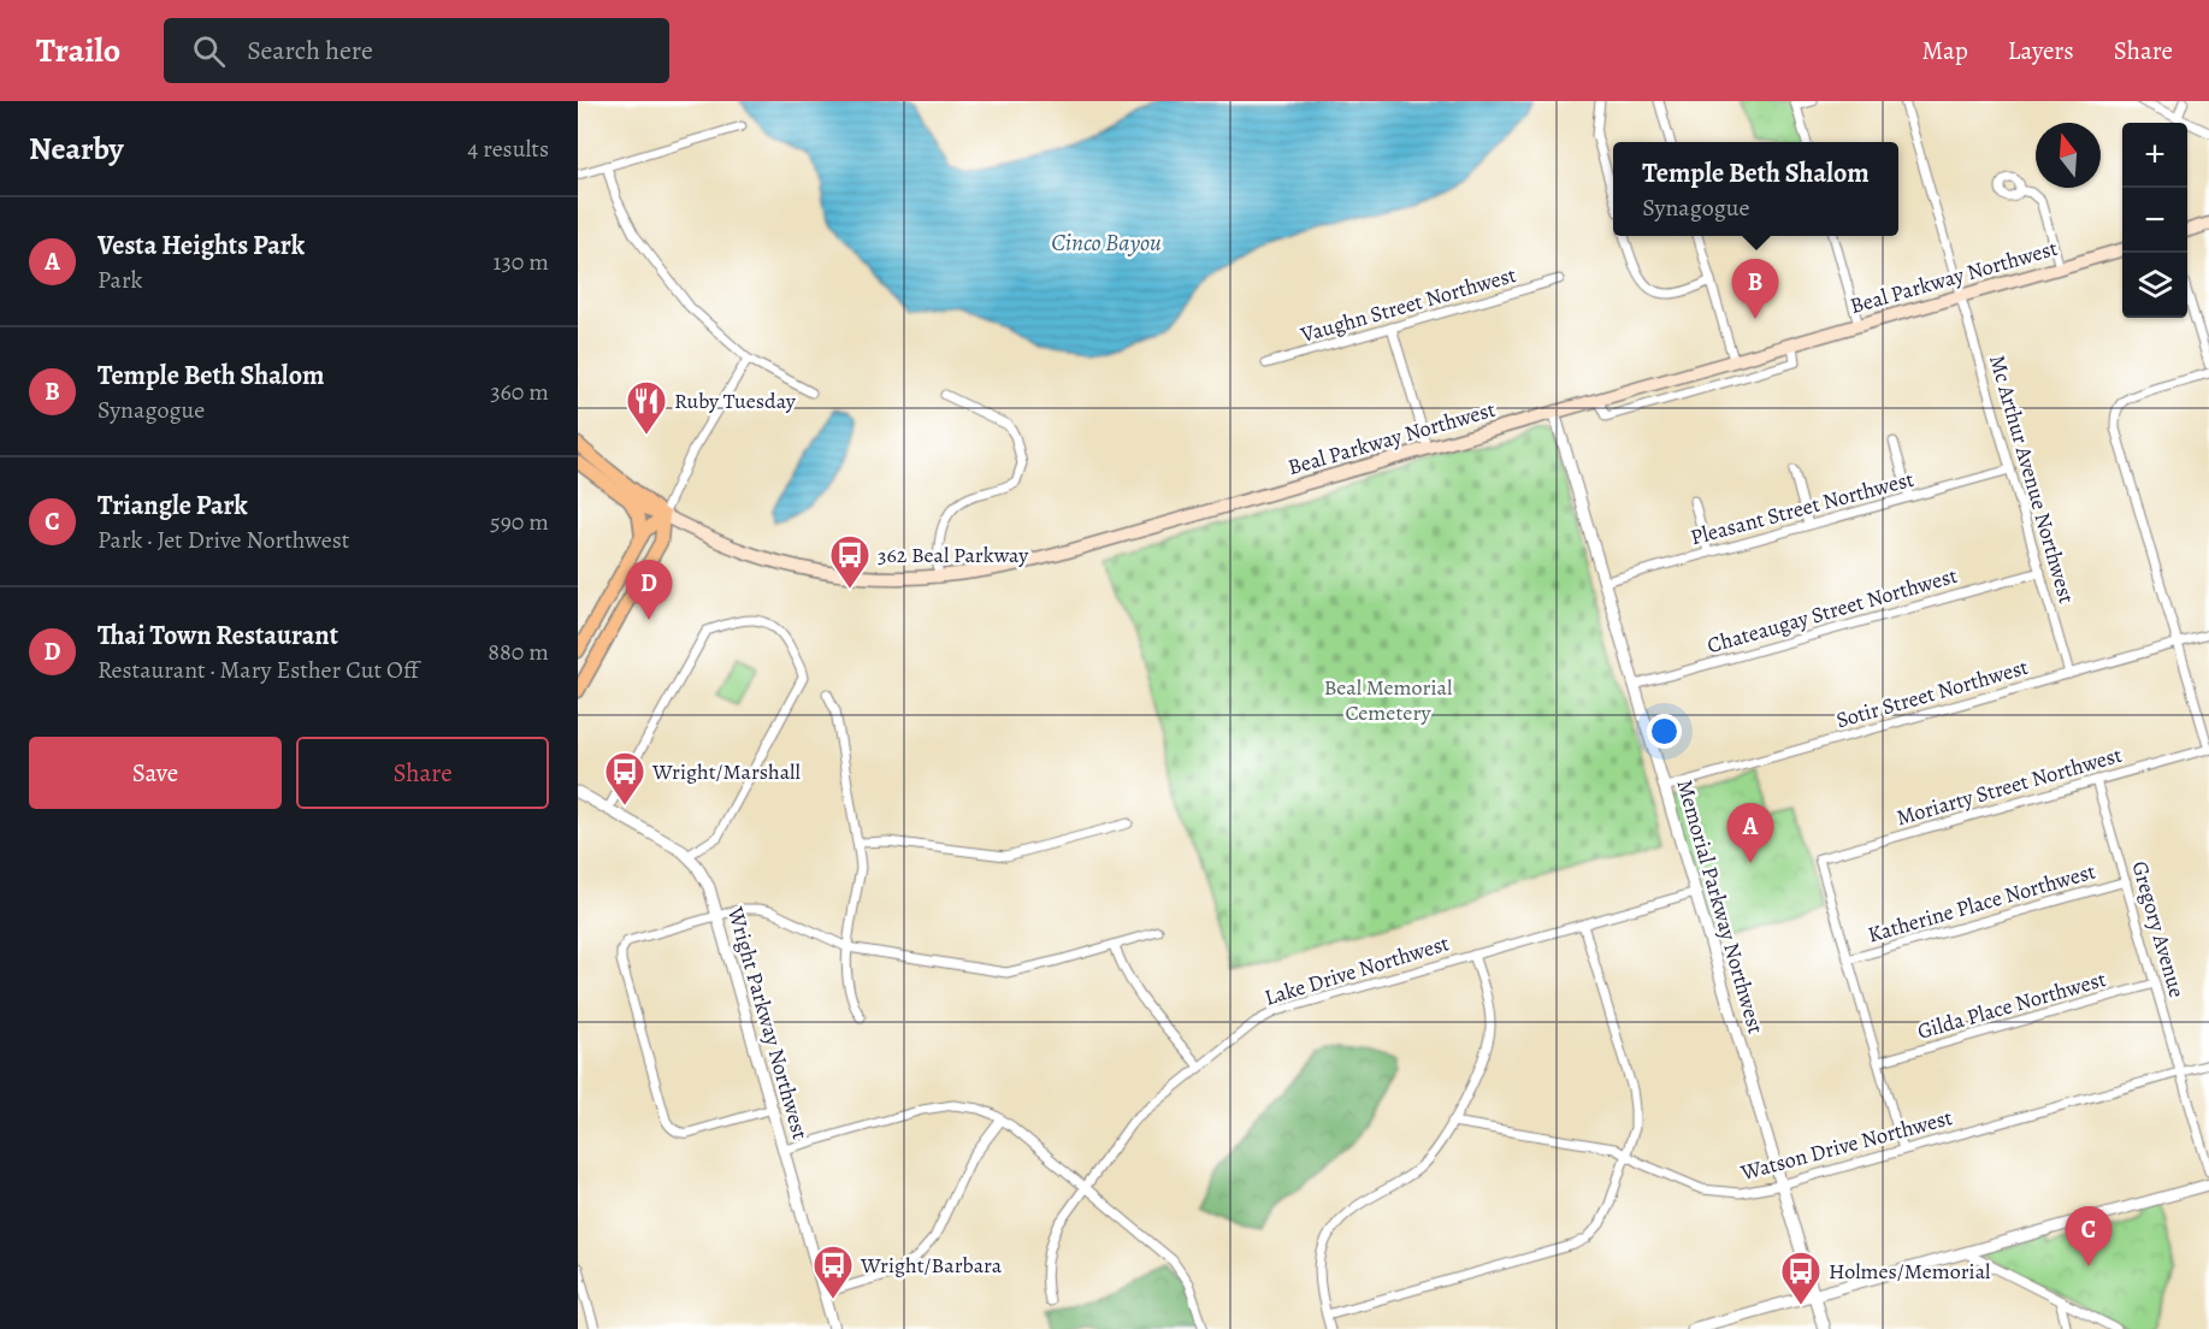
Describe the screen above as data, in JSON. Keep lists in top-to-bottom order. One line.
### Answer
{"streets":{"main road":["Beal Parkway Northwest"],"street":["Vaughn Street Northwest","Mc Arthur Avenue Northwest","Pleasant Street Northwest","Chateaugay Street Northwest","Sotir Street Northwest","Moriarty Street Northwest","Katherine Place Northwest","Memorial Parkway Northwest","Gregory Avenue","Lake Drive Northwest","Gilda Place Northwest","Wright Parkway Northwest","Watson Drive Northwest"]},"crossings":[["Beal Parkway Northwest","Mc Arthur Avenue Northwest"],["Beal Parkway Northwest","Memorial Parkway Northwest"],["Mc Arthur Avenue Northwest","Pleasant Street Northwest"],["Mc Arthur Avenue Northwest","Chateaugay Street Northwest"],["Mc Arthur Avenue Northwest","Sotir Street Northwest"],["Pleasant Street Northwest","Memorial Parkway Northwest"],["Chateaugay Street Northwest","Memorial Parkway Northwest"],["Sotir Street Northwest","Memorial Parkway Northwest"],["Moriarty Street Northwest","Katherine Place Northwest"],["Moriarty Street Northwest","Gregory Avenue"],["Katherine Place Northwest","Gregory Avenue"],["Memorial Parkway Northwest","Lake Drive Northwest"],["Memorial Parkway Northwest","Watson Drive Northwest"],["Gregory Avenue","Gilda Place Northwest"],["Gregory Avenue","Watson Drive Northwest"]],"water":["Cinco Bayou"],"parks":["Beal Memorial Cemetery"],"places":{"restaurant":["Ruby Tuesday"],"bus stop":["362 Beal Parkway","Wright/Marshall","Wright/Barbara","Holmes/Memorial"]},"north":"top","page":{"header":"Trailo","search":"Search here","nav":["Map","Layers","Share"],"heading":["Nearby","4 results"],"map_buttons":["+","−"],"popup":["Temple Beth Shalom","Synagogue"],"list":[{"mark":"A","name":"Vesta Heights Park","note":"Park","value":"130 m"},{"mark":"B","name":"Temple Beth Shalom","note":"Synagogue","value":"360 m"},{"mark":"C","name":"Triangle Park","note":"Park · Jet Drive Northwest","value":"590 m"},{"mark":"D","name":"Thai Town Restaurant","note":"Restaurant · Mary Esther Cut Off","value":"880 m"}],"pins":["B","D","A","C"],"buttons":["Save","Share"]}}
